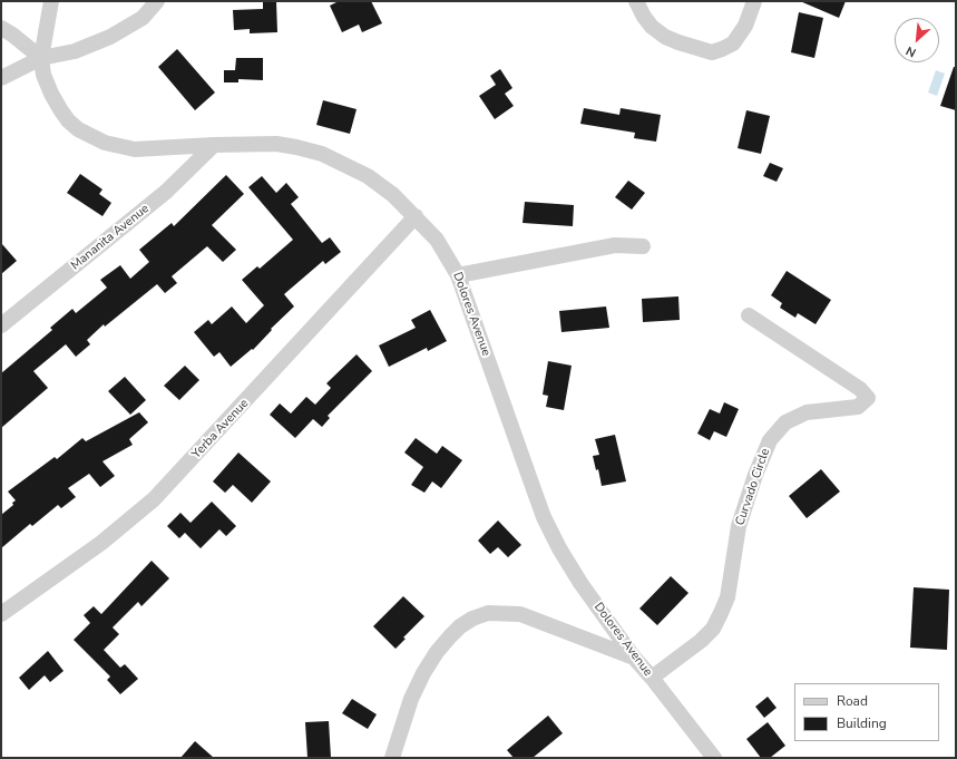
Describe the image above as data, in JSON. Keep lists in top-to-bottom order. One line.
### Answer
{"streets":{"street":["Mananita Avenue","Dolores Avenue","Yerba Avenue","Curvado Circle"]},"crossings":[["Mananita Avenue","Dolores Avenue"],["Dolores Avenue","Yerba Avenue"],["Dolores Avenue","Curvado Circle"]],"legend":["Road","Building"],"north":"bottom left"}
